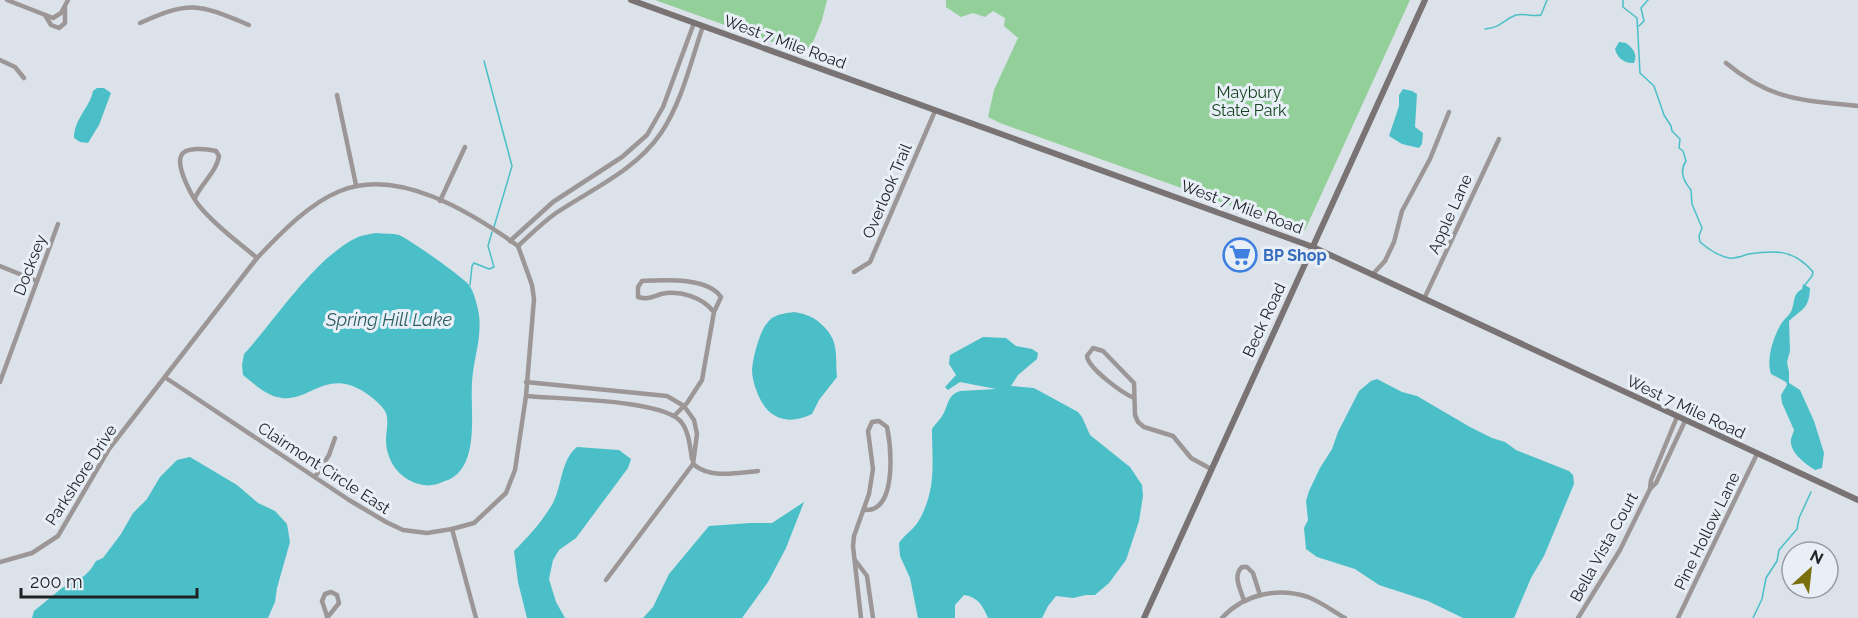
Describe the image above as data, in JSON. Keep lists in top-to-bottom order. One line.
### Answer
{"streets":{"street":["West 7 Mile Road","Overlook Trail","Apple Lane","Docksey","Beck Road","Clairmont Circle East","Parkshore Drive","Pine Hollow Lane","Bella Vista Court"]},"crossings":[["West 7 Mile Road","Overlook Trail"],["West 7 Mile Road","Apple Lane"],["West 7 Mile Road","Beck Road"],["West 7 Mile Road","Pine Hollow Lane"],["West 7 Mile Road","Bella Vista Court"],["Clairmont Circle East","Parkshore Drive"]],"water":["Spring Hill Lake"],"parks":["Maybury State Park"],"places":{"supermarket":["BP Shop"]},"scale_bar":"200 m","north":"top right"}
